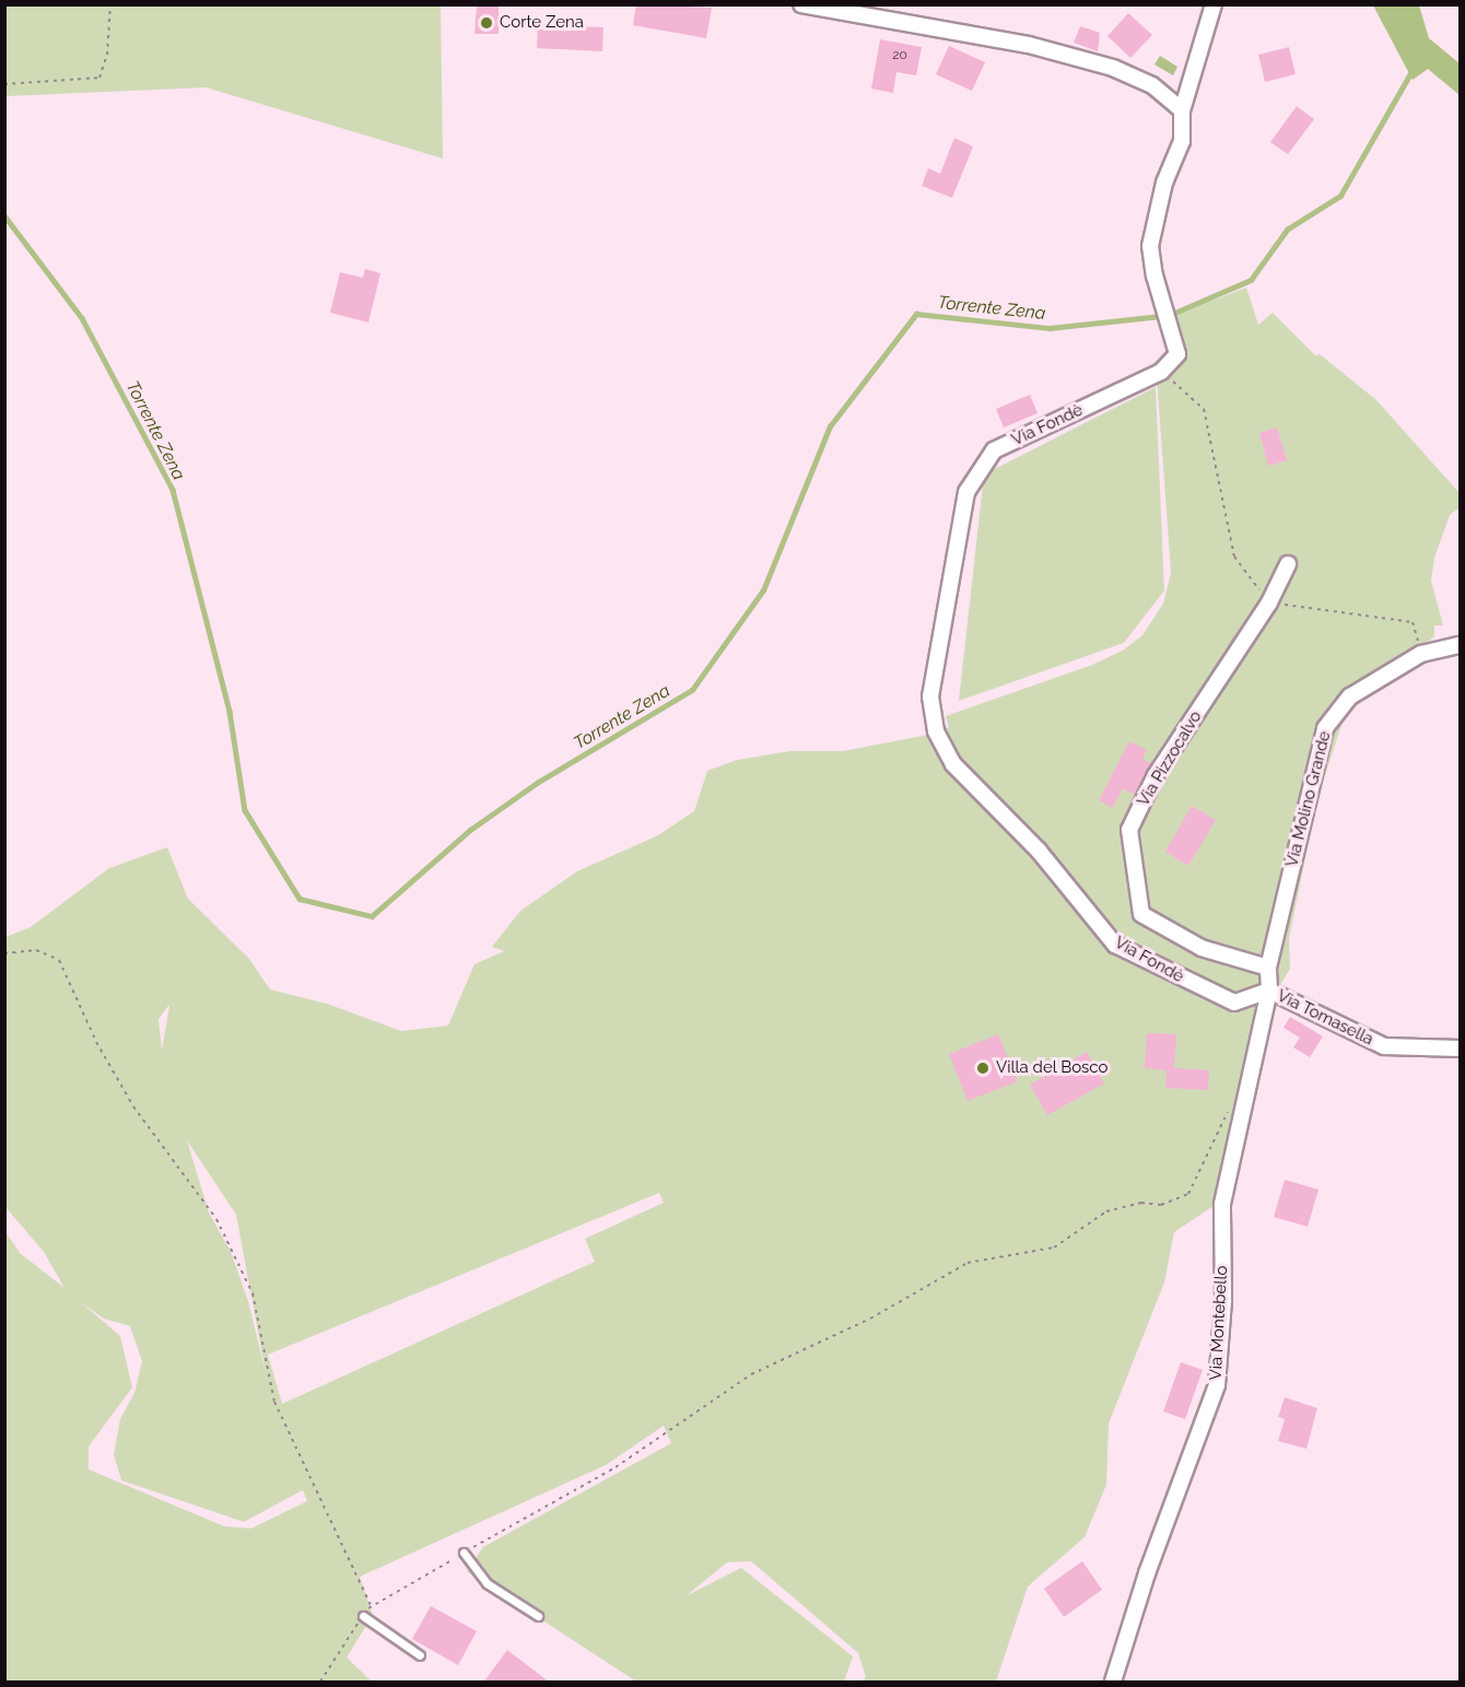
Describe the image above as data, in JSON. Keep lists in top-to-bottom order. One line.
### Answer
{"streets":{"street":["Via Fondè","Via Pizzocalvo","Via Molino Grande","Via Tomasella","Via Montebello"]},"crossings":[["Via Fondè","Via Molino Grande"],["Via Fondè","Via Tomasella"],["Via Fondè","Via Montebello"],["Via Pizzocalvo","Via Molino Grande"],["Via Molino Grande","Via Tomasella"],["Via Molino Grande","Via Montebello"],["Via Tomasella","Via Montebello"]],"water":["Torrente Zena"],"places":["Corte Zena","Villa del Bosco"],"house_numbers":["20"]}
